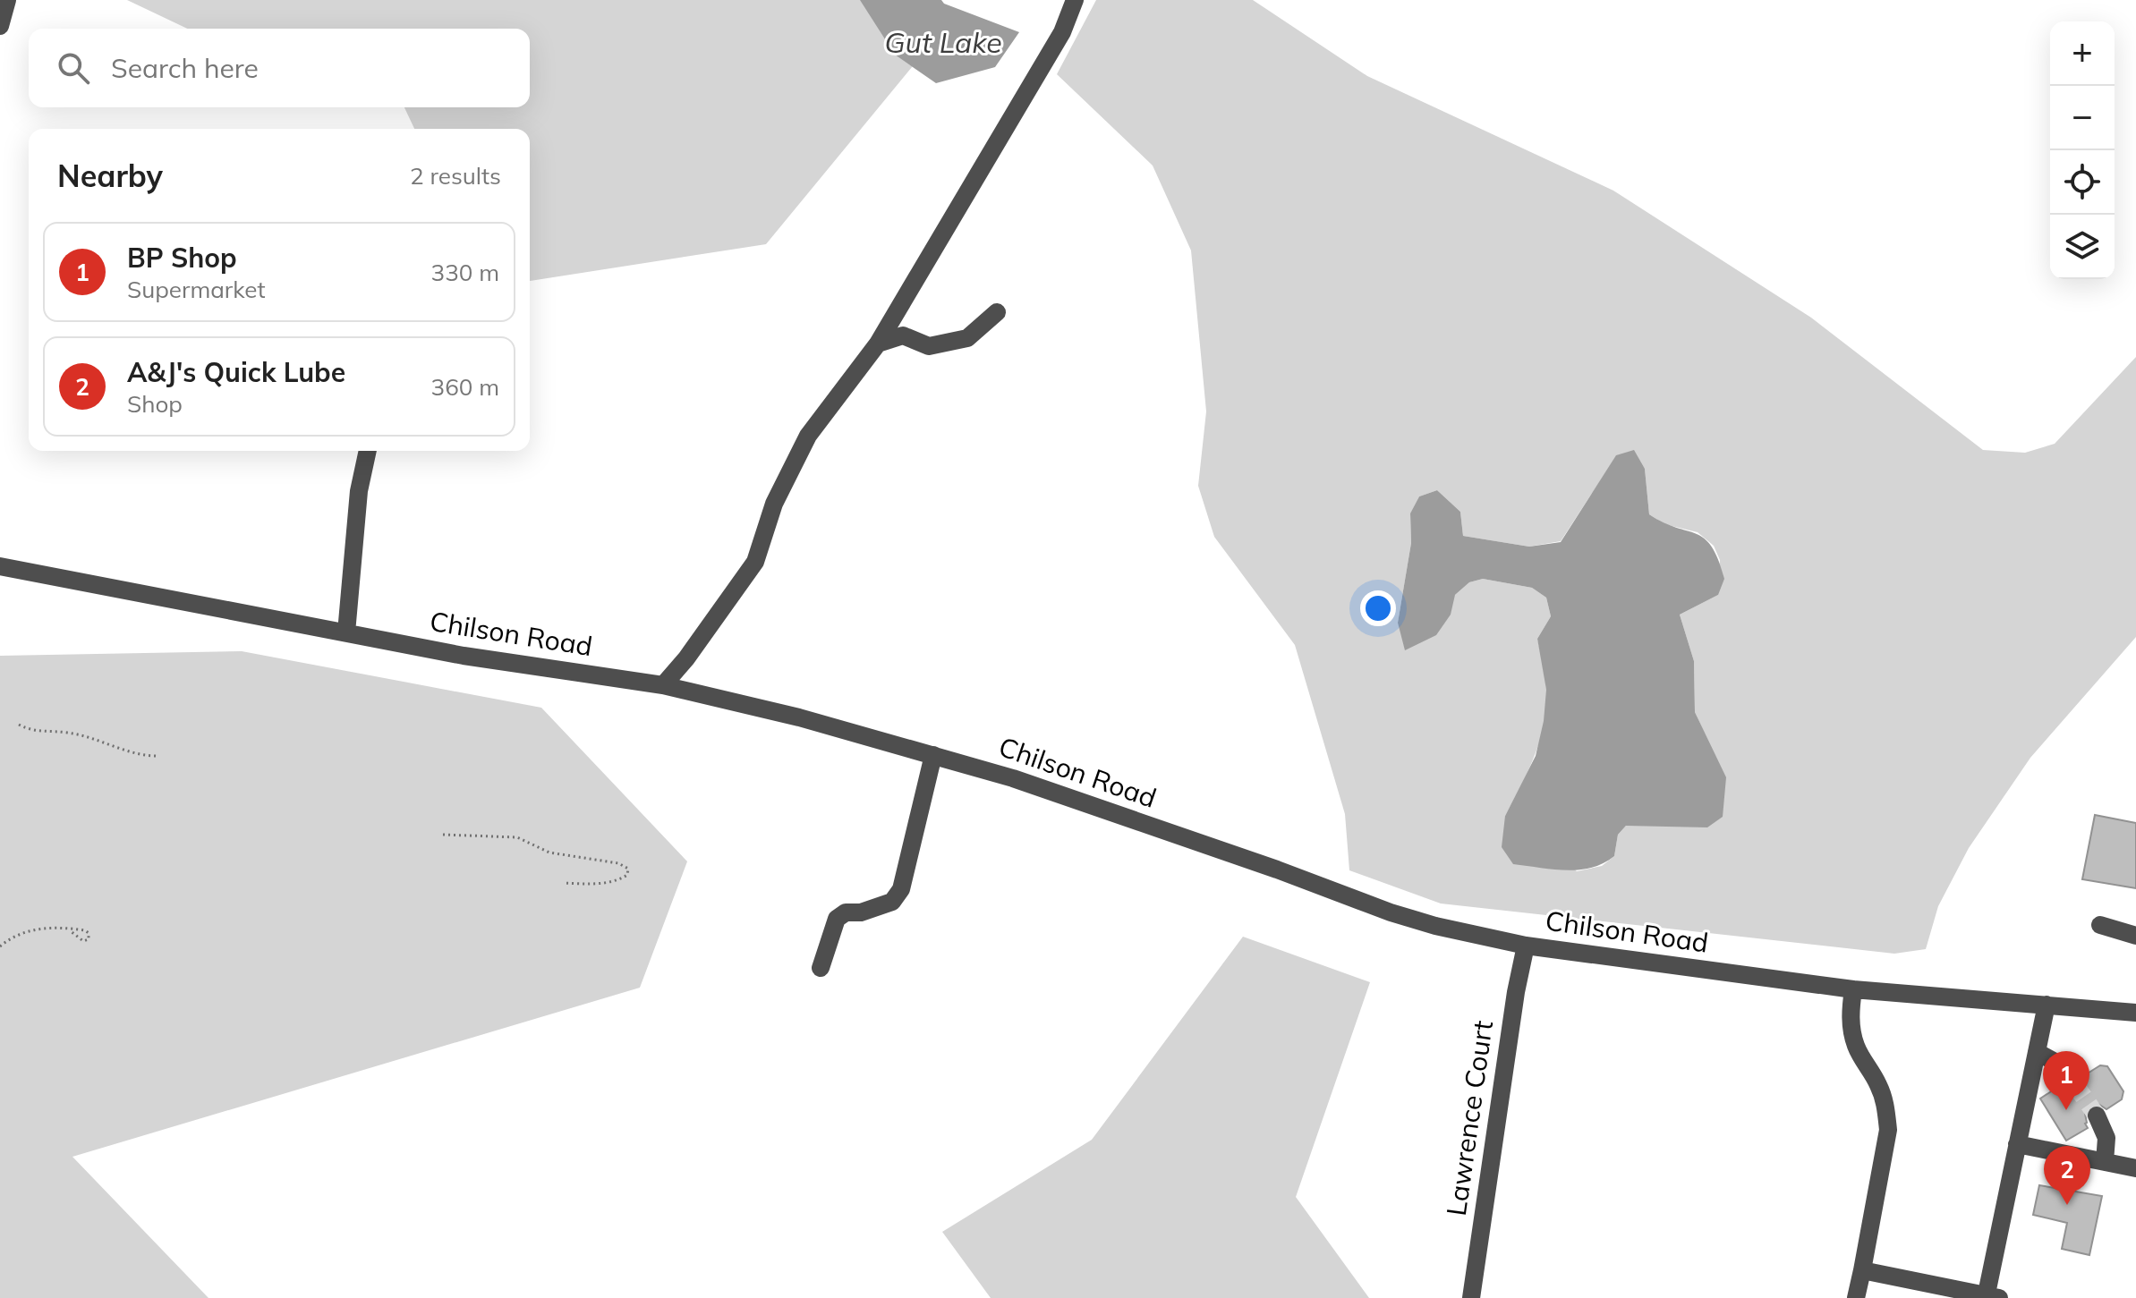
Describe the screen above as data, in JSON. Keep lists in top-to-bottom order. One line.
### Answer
{"streets":{"street":["Chilson Road","Lawrence Court"]},"crossings":[["Chilson Road","Lawrence Court"]],"water":["Gut Lake"],"page":{"map_buttons":["+","−"],"search":"Search here","heading":["Nearby","2 results"],"list":[{"mark":"1","name":"BP Shop","note":"Supermarket","value":"330 m"},{"mark":"2","name":"A&J's Quick Lube","note":"Shop","value":"360 m"}],"pins":["1","2"]}}
